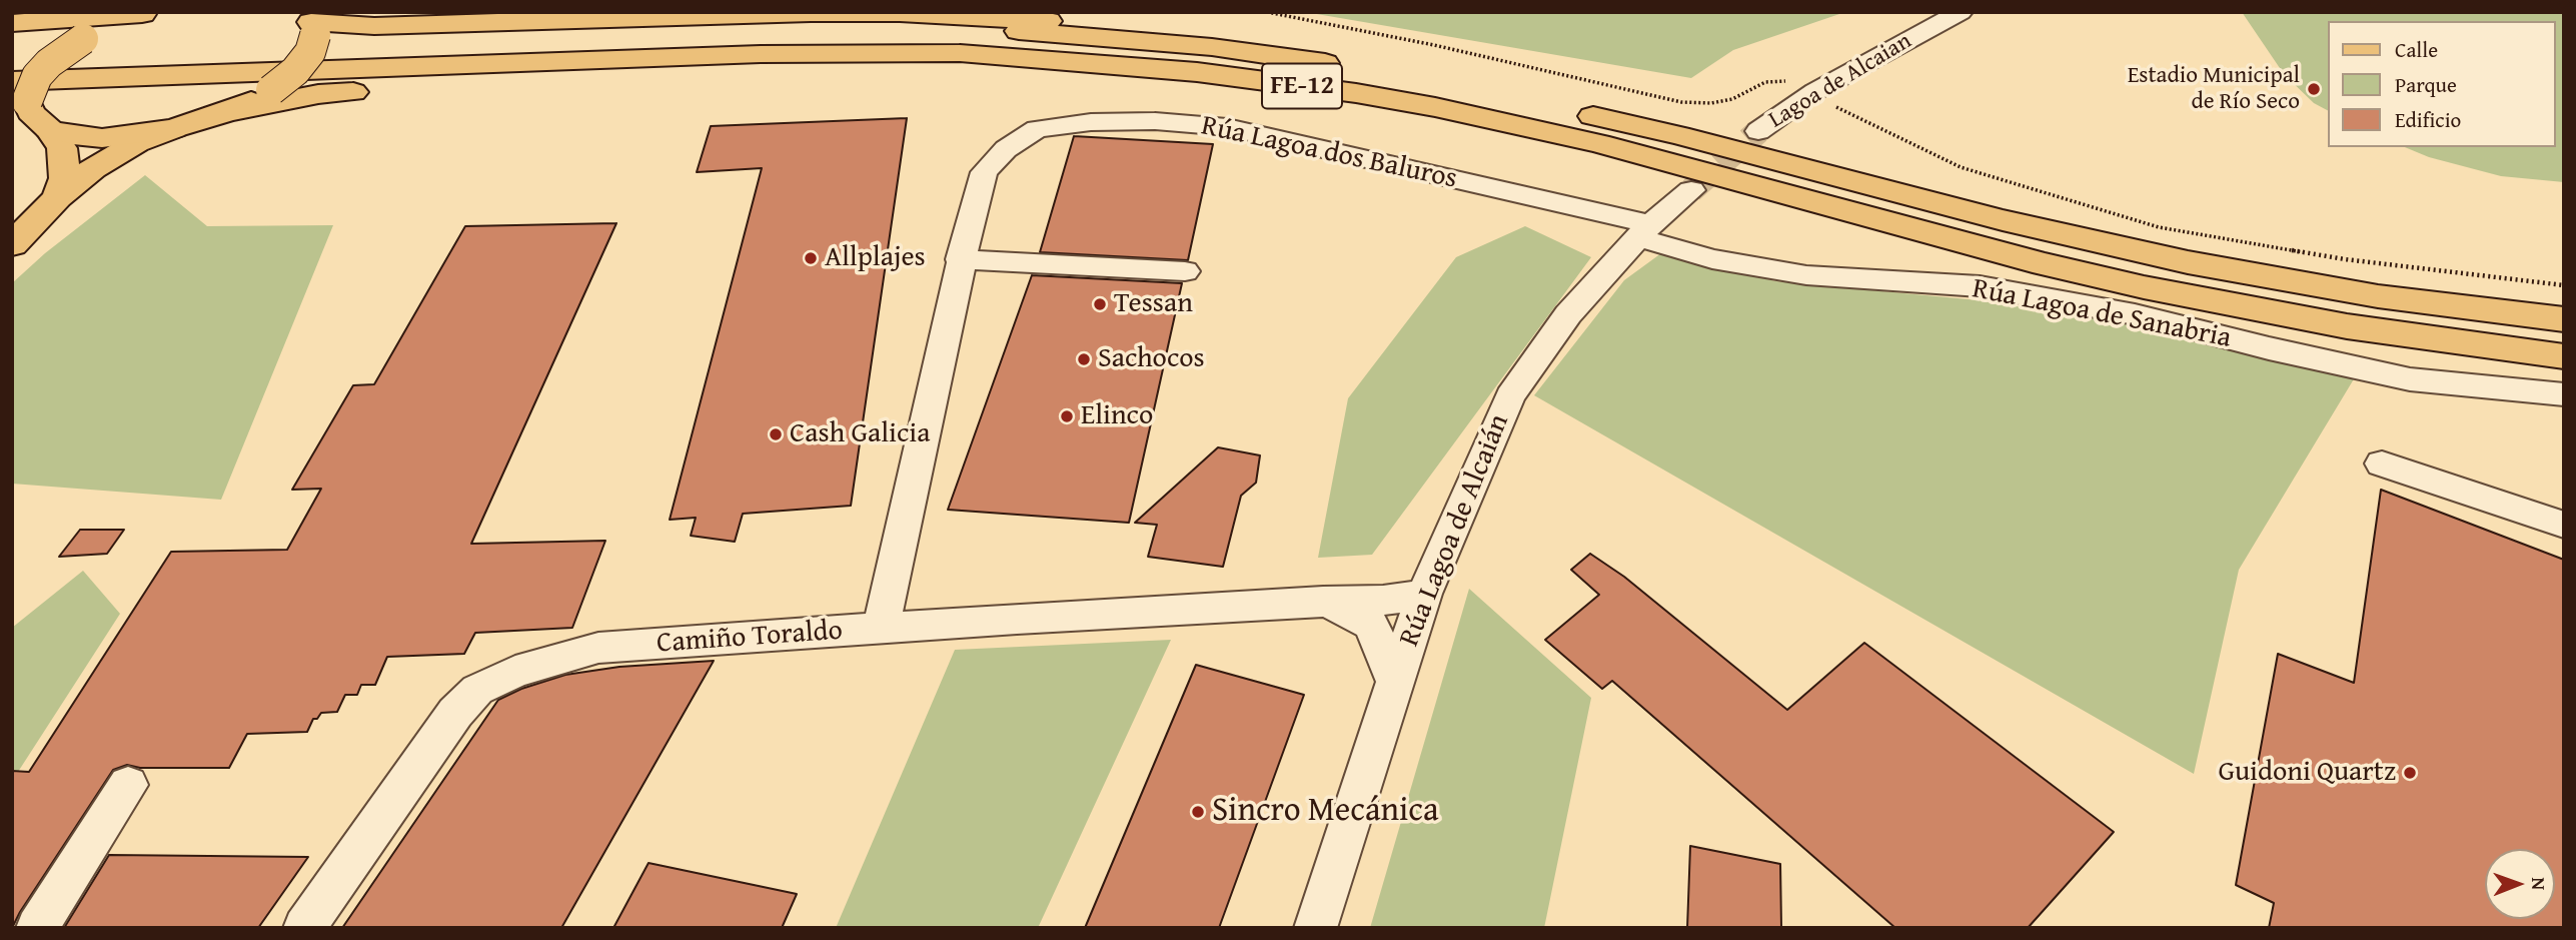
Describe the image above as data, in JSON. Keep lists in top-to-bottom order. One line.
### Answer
{"streets":{"main road":["FE-12"],"street":["Lagoa de Alcaian","Rúa Lagoa dos Baluros","Rúa Lagoa de Sanabria","Rúa Lagoa de Alcaián","Camiño Toraldo"]},"crossings":[["Rúa Lagoa dos Baluros","Rúa Lagoa de Sanabria"],["Rúa Lagoa dos Baluros","Rúa Lagoa de Alcaián"],["Rúa Lagoa dos Baluros","Camiño Toraldo"],["Rúa Lagoa de Sanabria","Rúa Lagoa de Alcaián"],["Rúa Lagoa de Alcaián","Camiño Toraldo"]],"places":["Estadio Municipal de Río Seco","Allplajes","Tessan","Sachocos","Elinco","Cash Galicia","Guidoni Quartz","Sincro Mecánica"],"legend":["Calle","Parque","Edificio"],"north":"right"}
